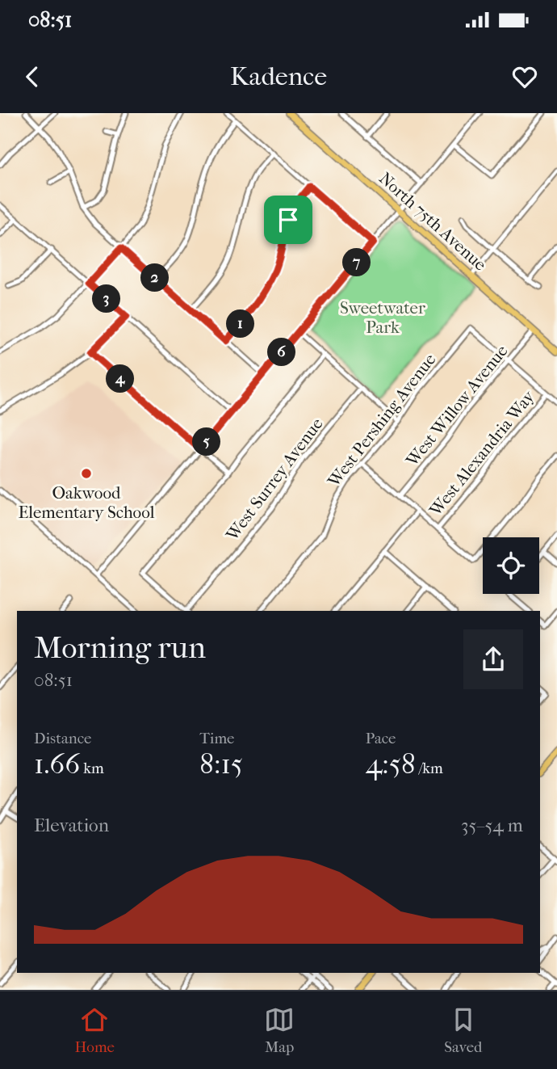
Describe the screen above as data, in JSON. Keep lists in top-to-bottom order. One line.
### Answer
{"streets":{"main road":["North 75th Avenue"],"street":["West Willow Avenue","West Pershing Avenue","West Alexandria Way","West Surrey Avenue"]},"crossings":[["North 75th Avenue","West Willow Avenue"],["West Willow Avenue","West Pershing Avenue"]],"parks":["Sweetwater Park"],"places":["Oakwood Elementary School"],"page":{"status":"08:51","header":"Kadence","pins":["7","2","3","1","6","4","5"],"heading":["Morning run","08:51"],"stats":[["Distance","1.66 km"],["Time","8:15"],["Pace","4:58 /km"]],"chart":["Elevation","35–54 m"],"tabs":["Home","Map","Saved"]}}
